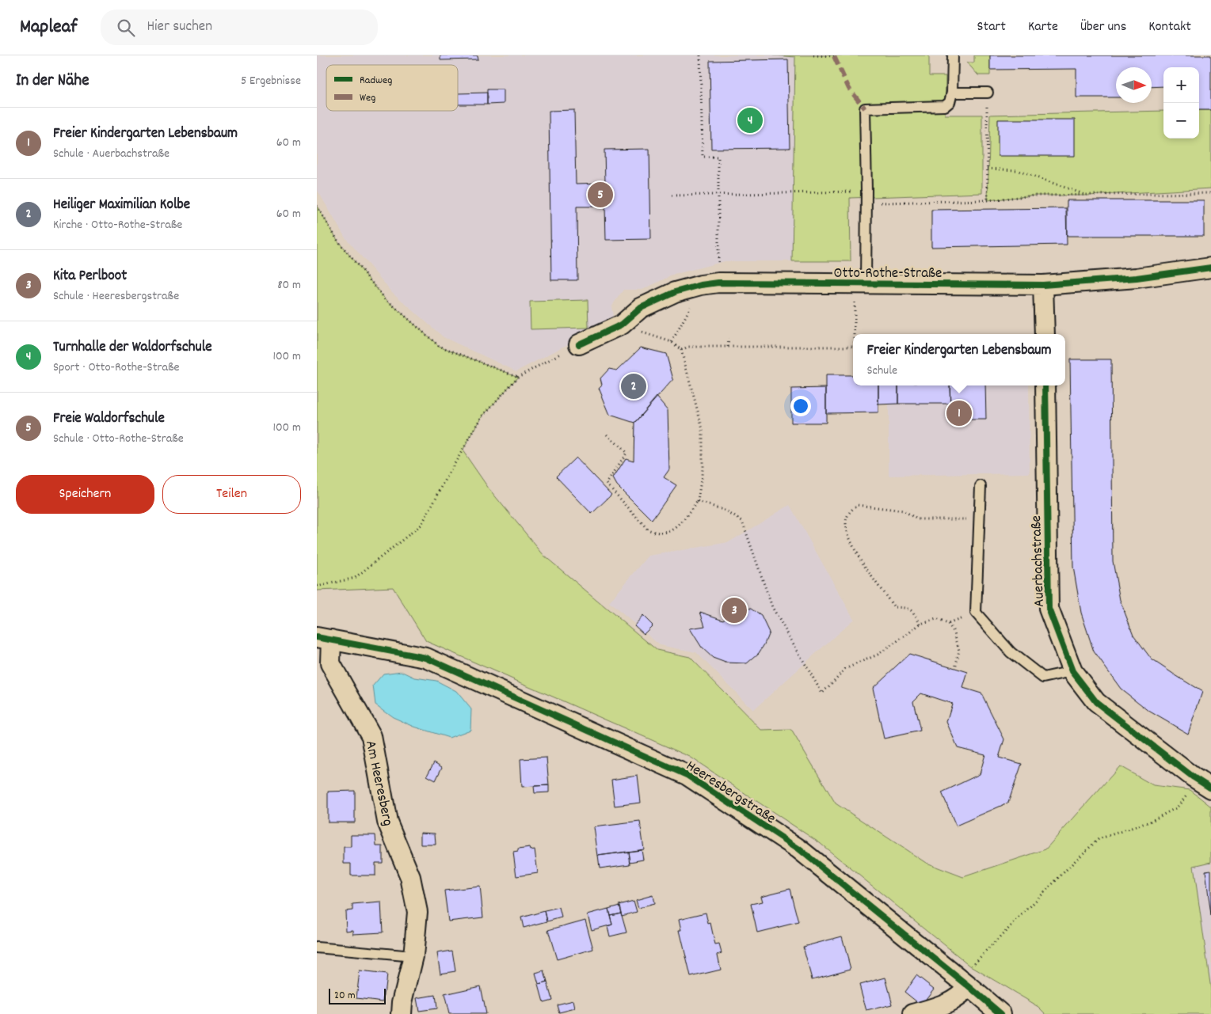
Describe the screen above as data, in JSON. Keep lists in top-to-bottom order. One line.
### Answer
{"streets":{"street":["Otto-Rothe-Straße","Auerbachstraße","Am Heeresberg","Heeresbergstraße"]},"crossings":[["Am Heeresberg","Heeresbergstraße"]],"legend":["Radweg","Weg"],"scale_bar":"20 m","north":"right","page":{"header":"Mapleaf","search":"Hier suchen","nav":["Start","Karte","Über uns","Kontakt"],"heading":["In der Nähe","5 Ergebnisse"],"map_buttons":["+","−"],"pins":["4","5","2","1","3"],"list":[{"mark":"1","name":"Freier Kindergarten Lebensbaum","note":"Schule · Auerbachstraße","value":"60 m"},{"mark":"2","name":"Heiliger Maximilian Kolbe","note":"Kirche · Otto-Rothe-Straße","value":"60 m"},{"mark":"3","name":"Kita Perlboot","note":"Schule · Heeresbergstraße","value":"80 m"},{"mark":"4","name":"Turnhalle der Waldorfschule","note":"Sport · Otto-Rothe-Straße","value":"100 m"},{"mark":"5","name":"Freie Waldorfschule","note":"Schule · Otto-Rothe-Straße","value":"100 m"}],"popup":["Freier Kindergarten Lebensbaum","Schule"],"buttons":["Speichern","Teilen"],"scale":"20 m"}}
